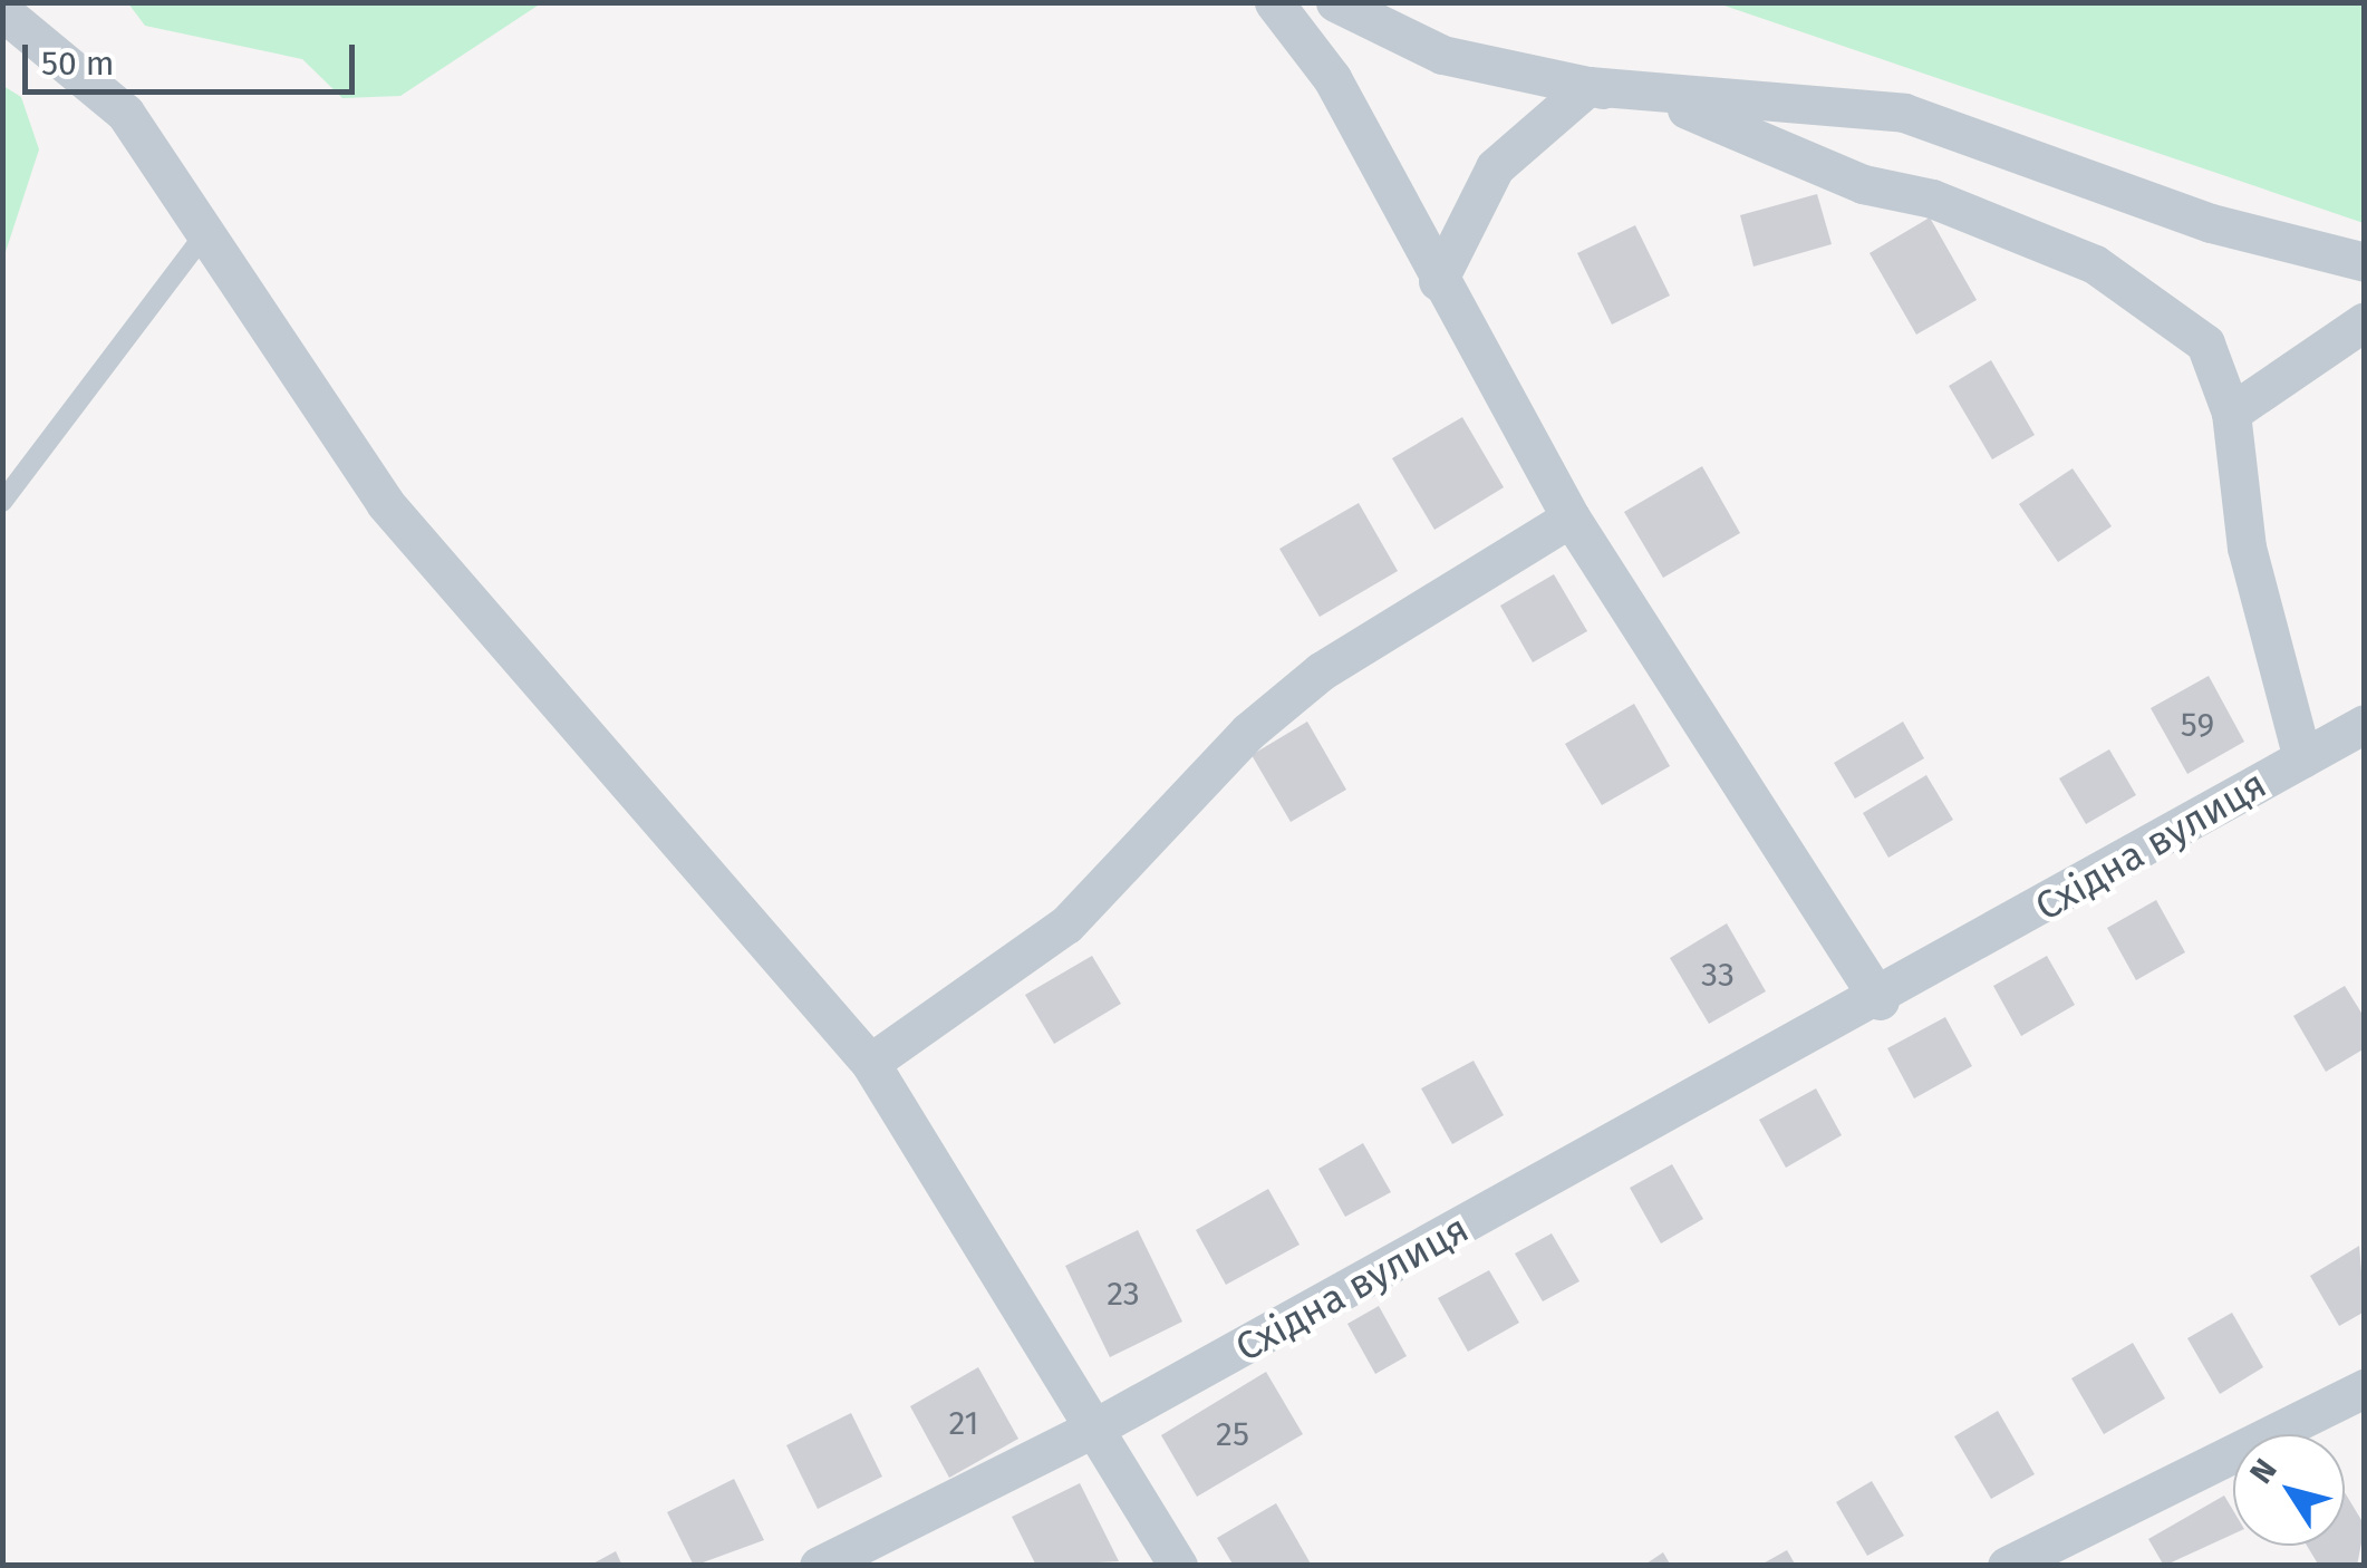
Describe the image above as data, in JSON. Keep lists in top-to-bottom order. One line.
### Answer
{"streets":{"street":["Східна вулиця"]},"house_numbers":["59","33","23","21","25"],"scale_bar":"50 m","north":"top left"}
